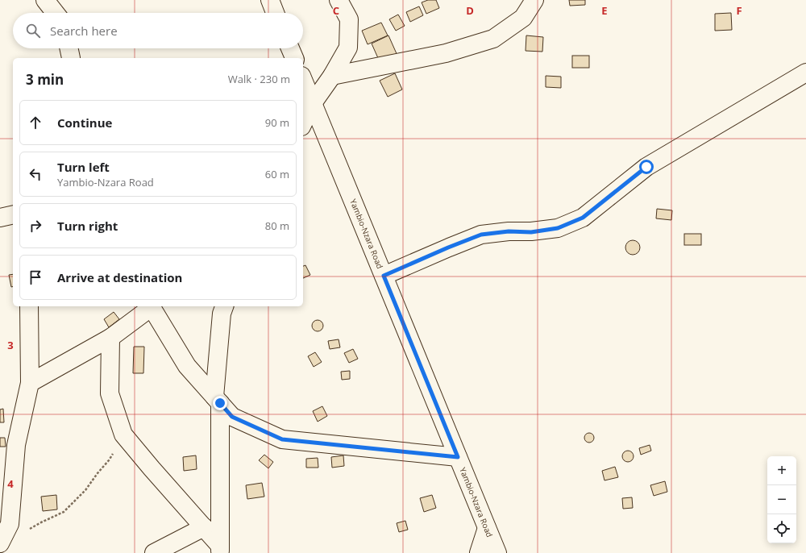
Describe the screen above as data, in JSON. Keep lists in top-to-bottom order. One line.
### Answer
{"streets":{"street":["Yambio-Nzara Road"]},"page":{"search":"Search here","heading":["3 min","Walk · 230 m"],"list":[["Continue","90 m"],["Turn left","Yambio-Nzara Road","60 m"],["Turn right","80 m"],"Arrive at destination"],"map_buttons":["+","−"]},"grid":{"columns":["C","D","E","F"],"rows":["3","4"]}}
